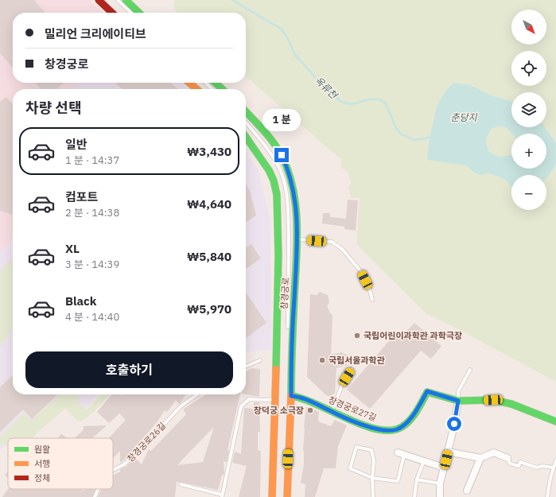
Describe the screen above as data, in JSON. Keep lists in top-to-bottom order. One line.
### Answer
{"streets":{"main road":["창경궁로","창경궁로27길"],"lane":["창경궁로26길"]},"crossings":[["창경궁로","창경궁로27길"]],"water":["옥류천","춘당지"],"places":["국립어린이과학관 과학극장","국립서울과학관","창덕궁 소극장"],"legend":["원활","서행","정체"],"north":"bottom right","page":{"map_buttons":["+","−"],"banner":["밀리언 크리에이티브","창경궁로"],"heading":"차량 선택","bubble":"1 분","list":[{"name":"일반","note":"1 분 · 14:37","value":"₩3,430"},{"name":"컴포트","note":"2 분 · 14:38","value":"₩4,640"},{"name":"XL","note":"3 분 · 14:39","value":"₩5,840"},{"name":"Black","note":"4 분 · 14:40","value":"₩5,970"}],"buttons":"호출하기"}}
